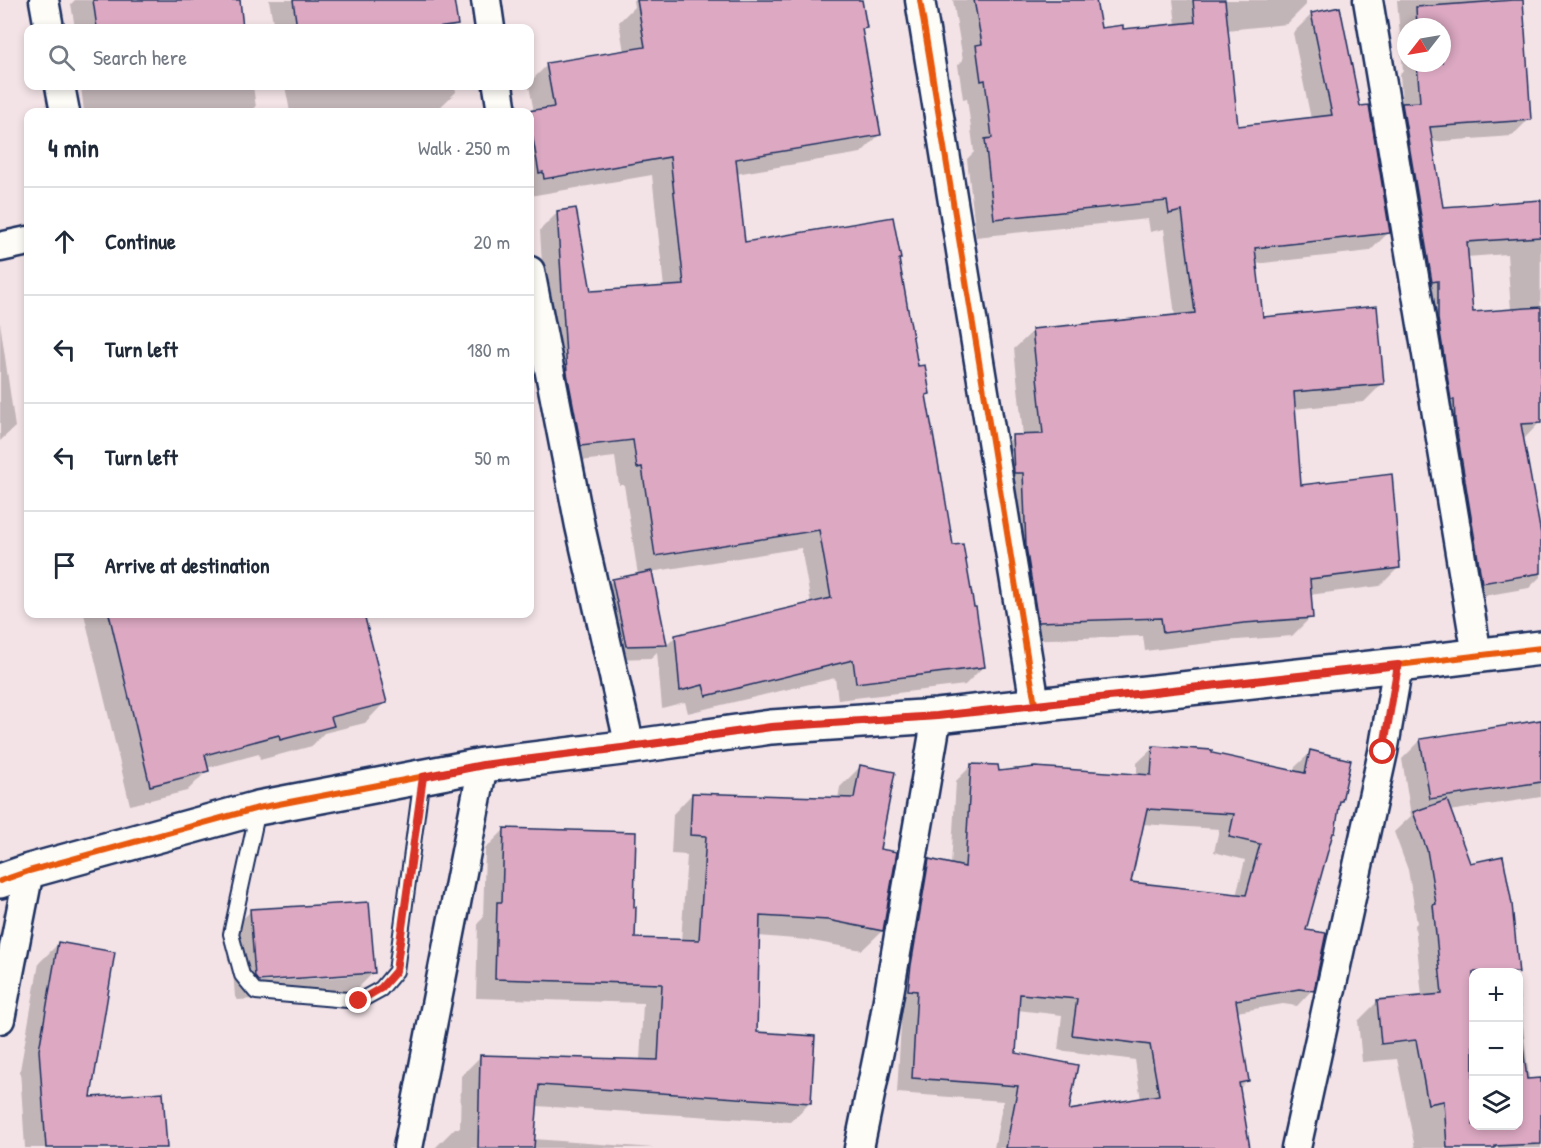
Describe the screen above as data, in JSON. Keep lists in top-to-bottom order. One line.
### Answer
{"north":"bottom left","page":{"search":"Search here","heading":["4 min","Walk · 250 m"],"list":[["Continue","20 m"],["Turn left","180 m"],["Turn left","50 m"],"Arrive at destination"],"map_buttons":["+","−"]}}
